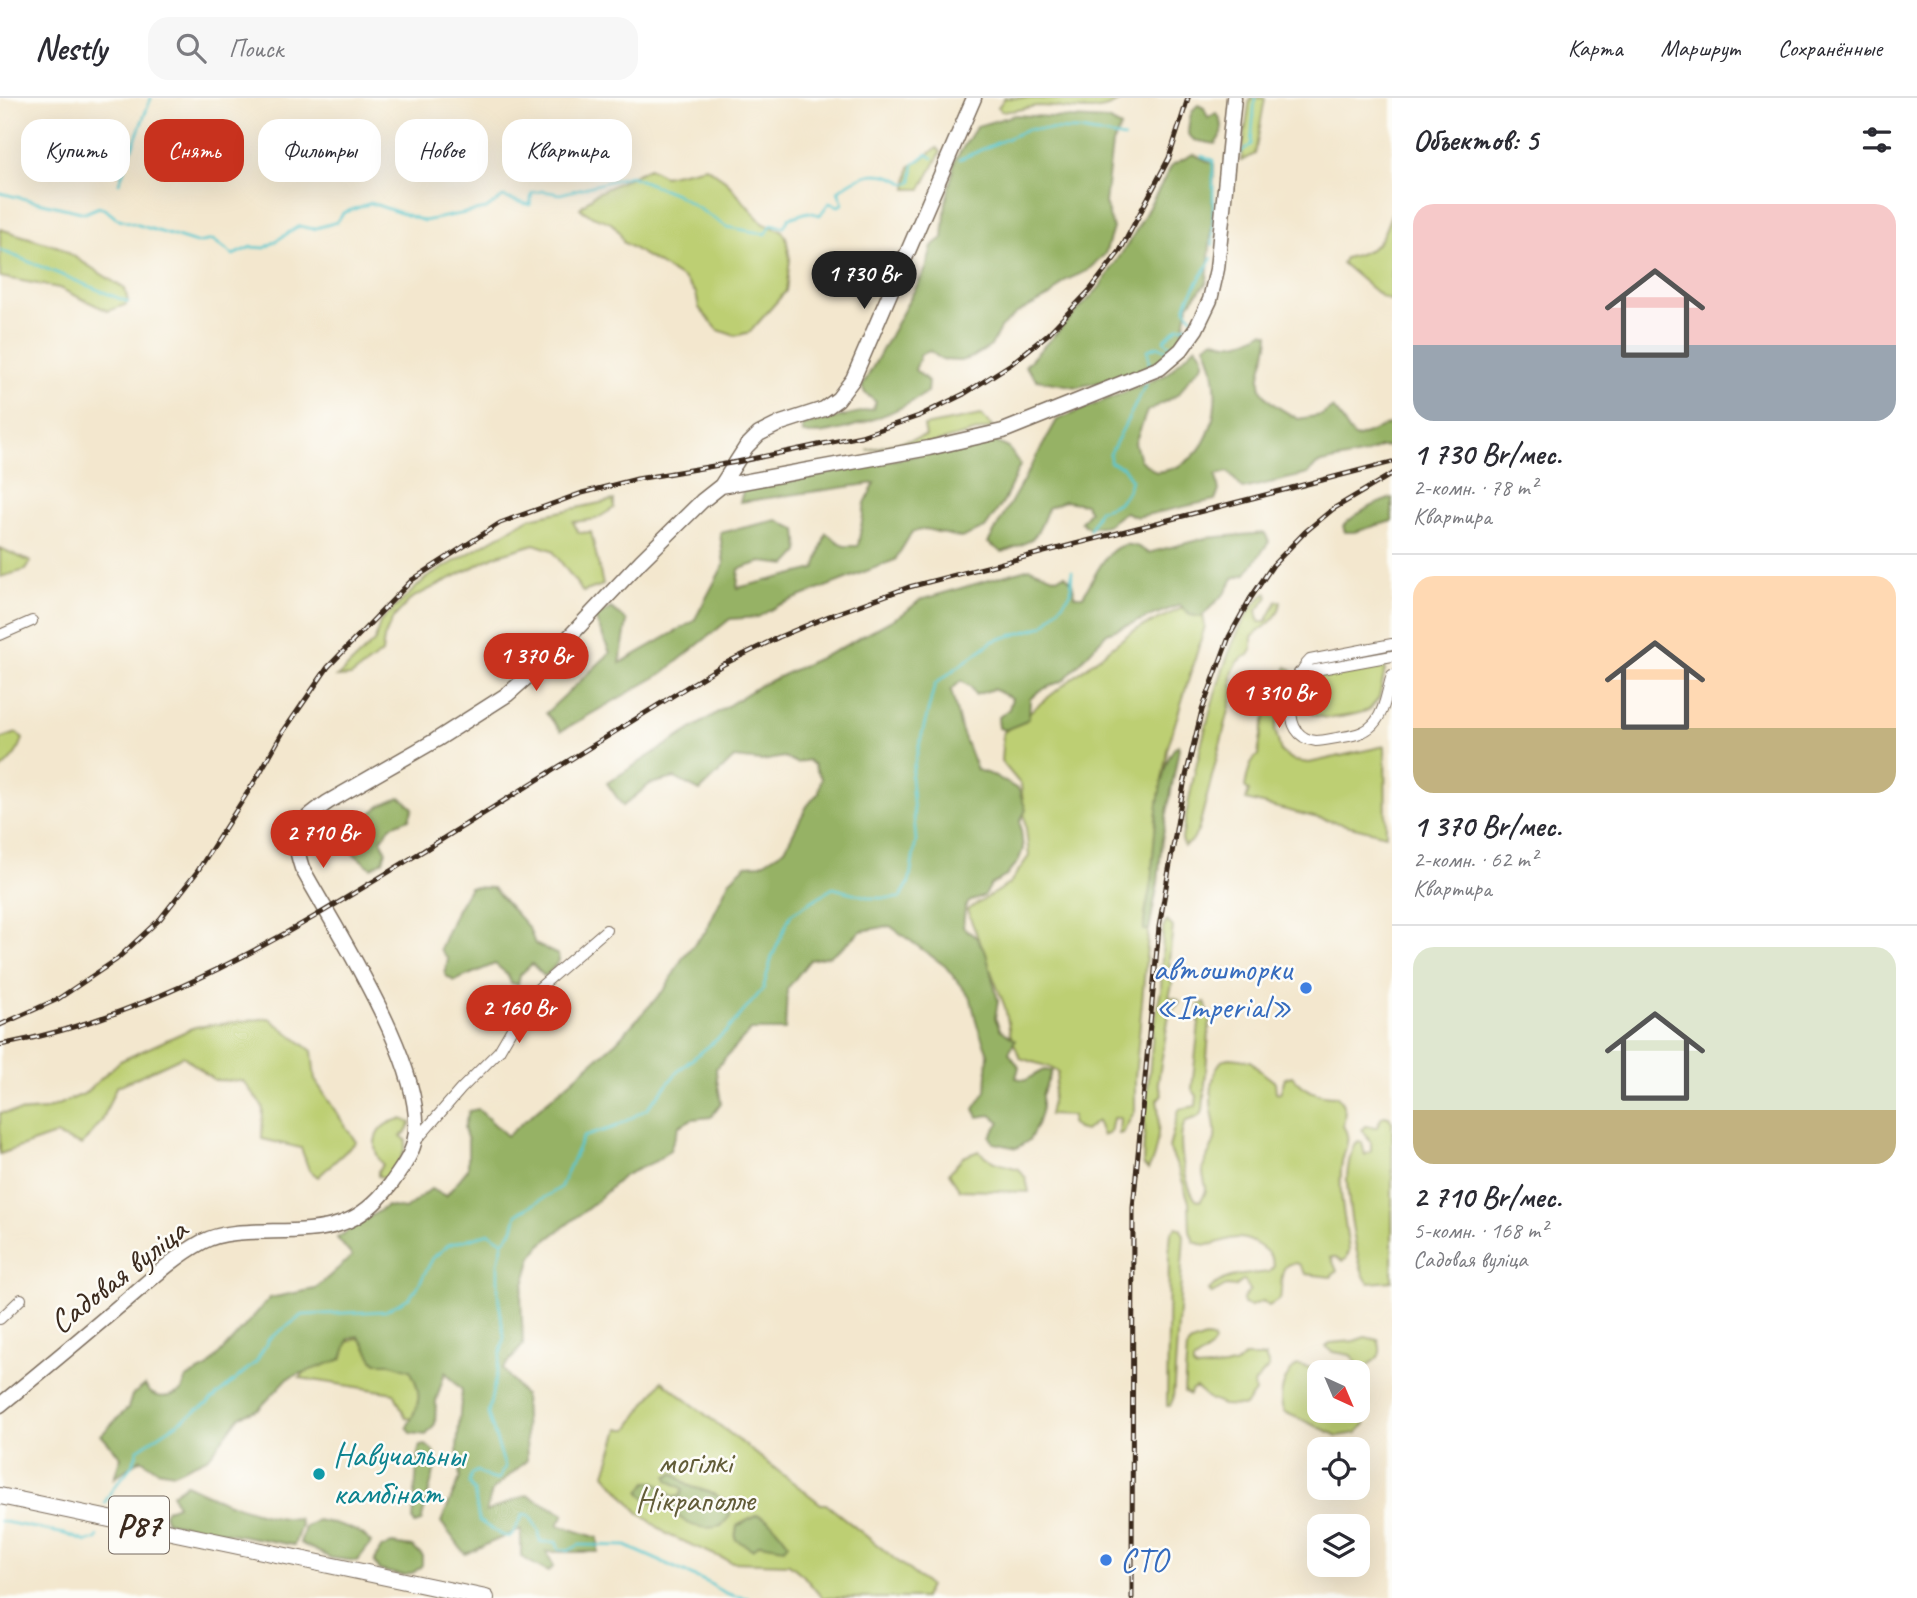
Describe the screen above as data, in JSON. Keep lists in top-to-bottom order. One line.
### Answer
{"streets":{"main road":["Р87"],"street":["Садовая вуліца"]},"parks":["могілкі Нікраполле"],"places":["автошторки «Imperial»","Навучальны камбінат","СТО"],"north":"bottom right","page":{"header":"Nestly","search":"Поиск","nav":["Карта","Маршрут","Сохранённые"],"heading":"Объектов: 5","chip":["Купить","Снять","Фильтры","Новое","Квартира"],"list":[{"name":"1 730 Br/мес.","note":"2-комн. · 78 m² · Квартира"},{"name":"1 370 Br/мес.","note":"2-комн. · 62 m² · Квартира"},{"name":"2 710 Br/мес.","note":"5-комн. · 168 m² · Садовая вуліца"}],"price":["1 730 Br","1 370 Br","1 310 Br","2 710 Br","2 160 Br"]}}
